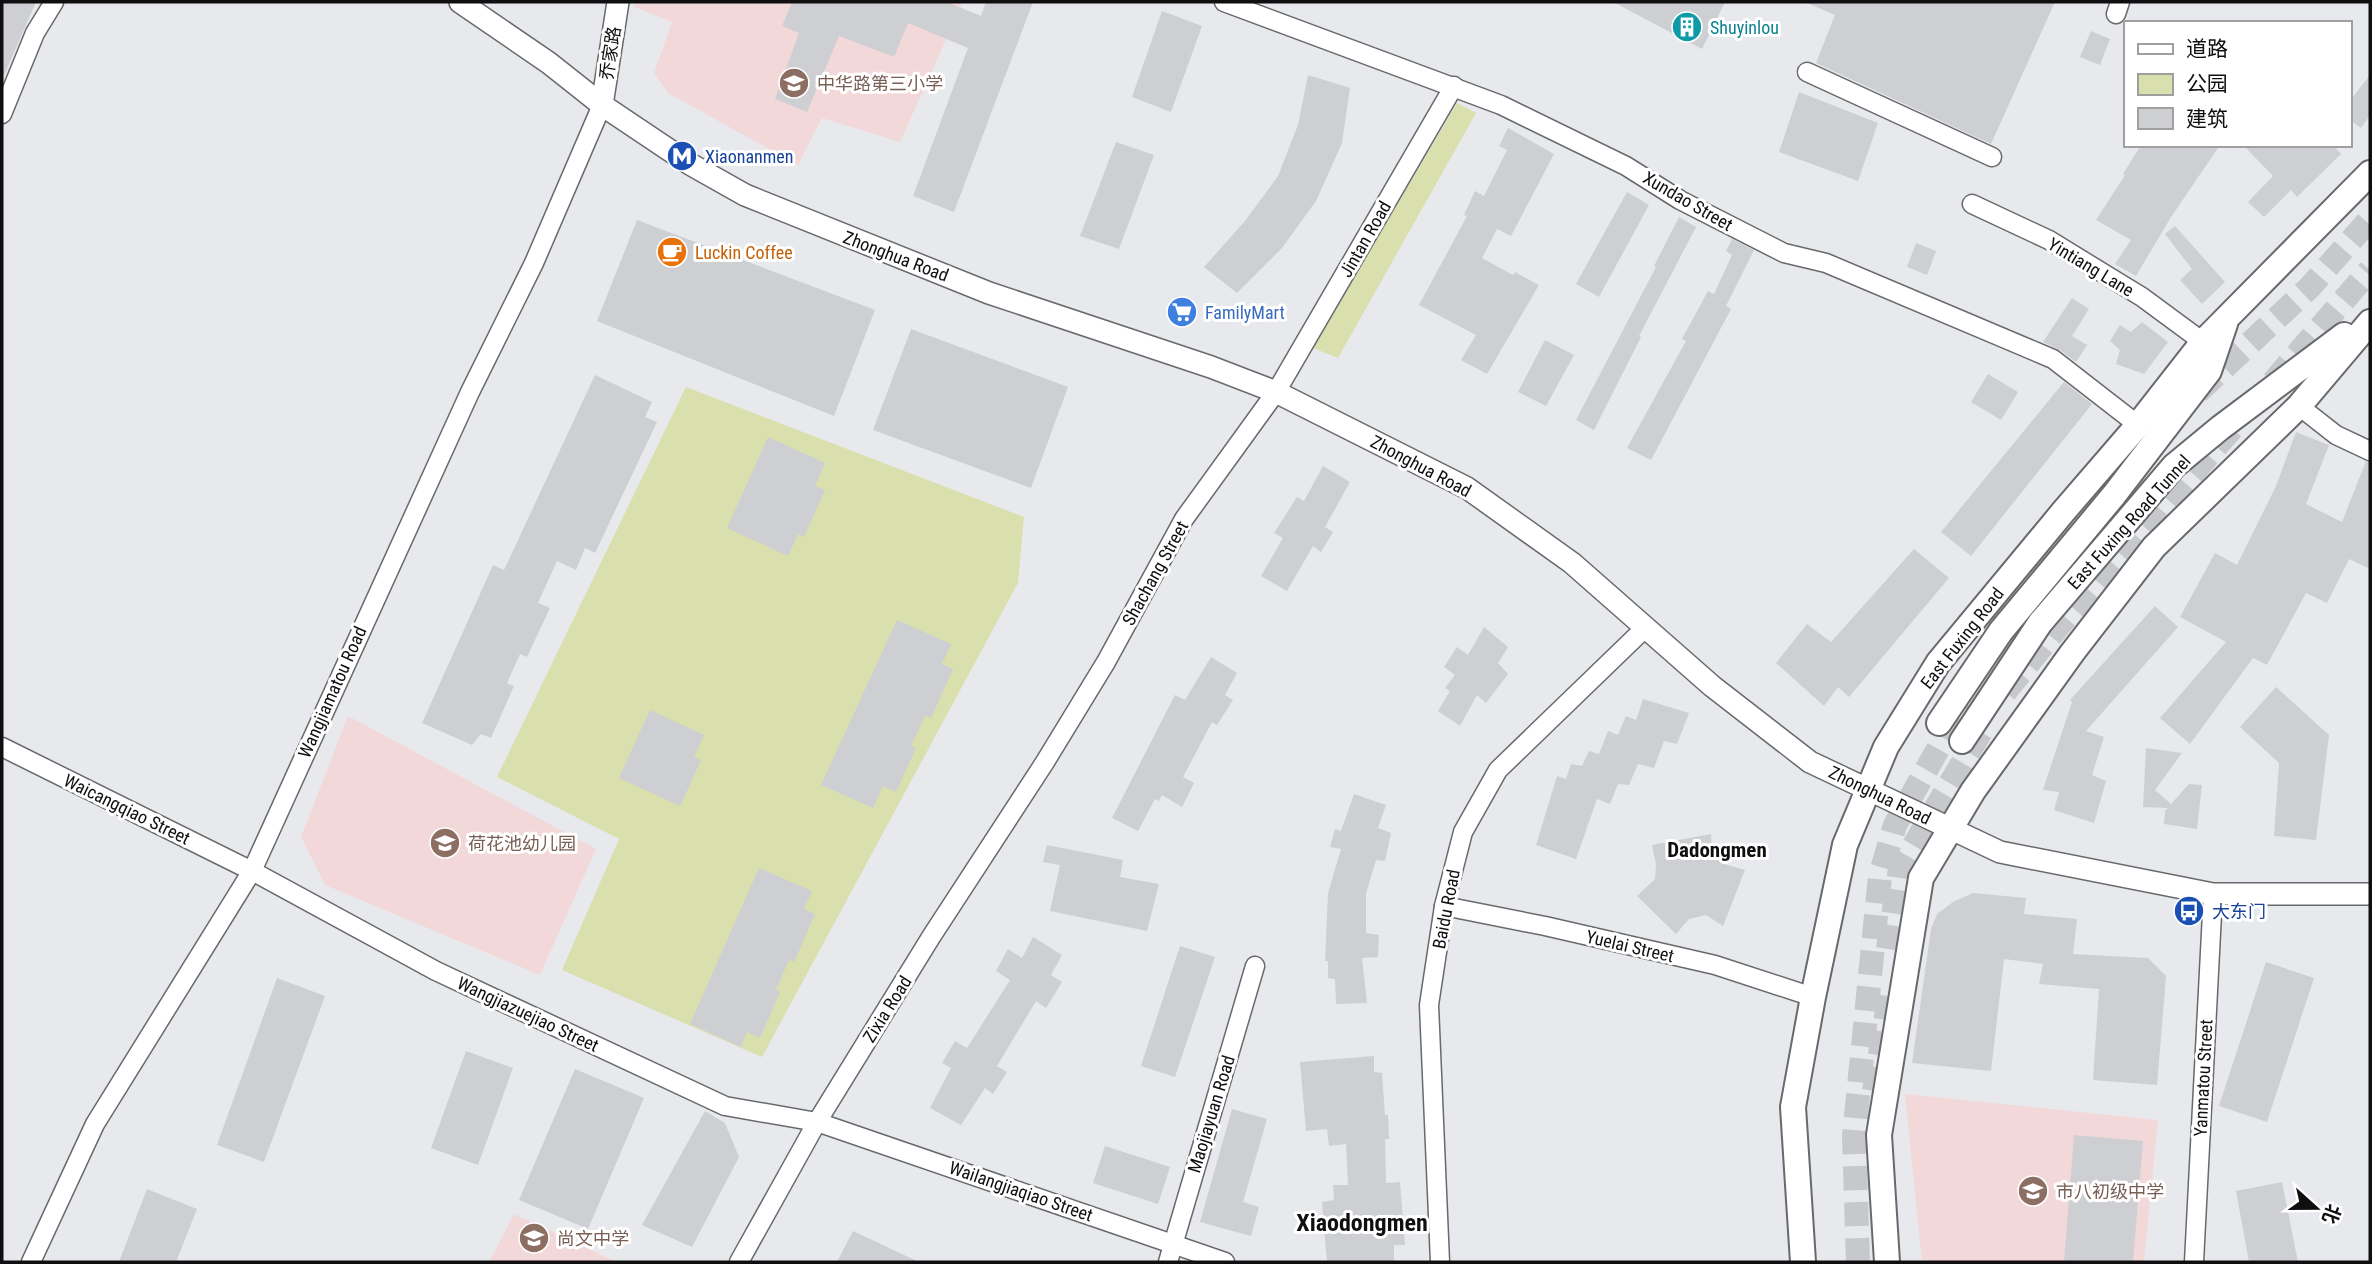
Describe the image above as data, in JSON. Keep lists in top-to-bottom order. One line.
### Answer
{"streets":{"main road":["East Fuxing Road Tunnel","East Fuxing Road"],"street":["乔家路","Xundao Street","Jintan Road","Zhonghua Road","Yintiang Lane","Shachang Street","Wangjiamatou Road","Waicangqiao Street","Baidu Road","Yuelai Street","Zixia Road","Wangjiazuejiao Street","Yanmatou Street","Maojiayuan Road","Wailangjiaqiao Street"]},"crossings":[["乔家路","Zhonghua Road"],["乔家路","Wangjiamatou Road"],["Xundao Street","Jintan Road"],["Xundao Street","East Fuxing Road"],["Jintan Road","Zhonghua Road"],["Jintan Road","Shachang Street"],["Zhonghua Road","Shachang Street"],["Zhonghua Road","East Fuxing Road"],["Zhonghua Road","Wangjiamatou Road"],["Zhonghua Road","Baidu Road"],["Zhonghua Road","Yanmatou Street"],["Yintiang Lane","East Fuxing Road"],["East Fuxing Road Tunnel","East Fuxing Road"],["Shachang Street","Zixia Road"],["East Fuxing Road","Yuelai Street"],["Wangjiamatou Road","Waicangqiao Street"],["Wangjiamatou Road","Wangjiazuejiao Street"],["Waicangqiao Street","Wangjiazuejiao Street"],["Baidu Road","Yuelai Street"],["Zixia Road","Wangjiazuejiao Street"],["Zixia Road","Wailangjiaqiao Street"],["Wangjiazuejiao Street","Wailangjiaqiao Street"],["Maojiayuan Road","Wailangjiaqiao Street"]],"districts":["Dadongmen","Xiaodongmen"],"places":{"building":["Shuyinlou"],"school or university":["中华路第三小学","荷花池幼儿园","市八初级中学","尚文中学"],"metro station":["Xiaonanmen"],"cafe":["Luckin Coffee"],"supermarket":["FamilyMart"],"bus stop":["大东门"]},"legend":["道路","公园","建筑"],"north":"right"}
